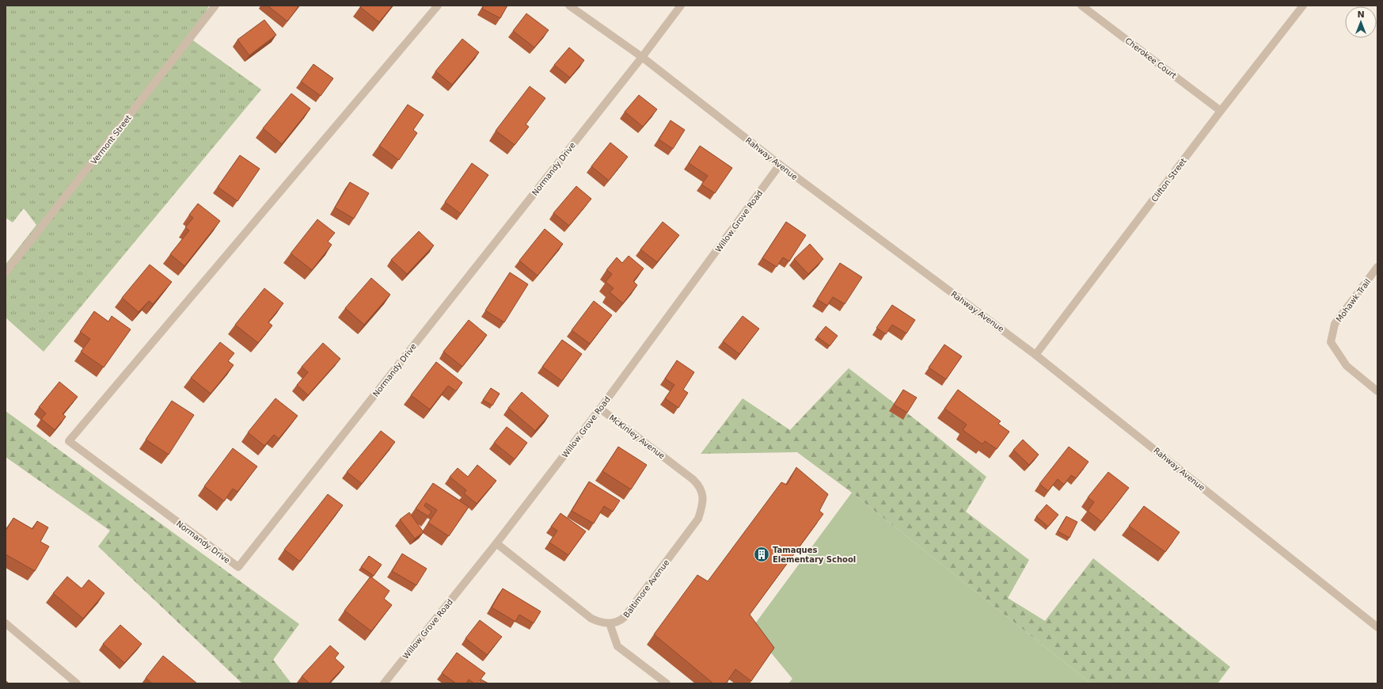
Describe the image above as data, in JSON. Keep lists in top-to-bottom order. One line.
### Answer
{"streets":{"street":["Cherokee Court","Vermont Street","Rahway Avenue","Normandy Drive","Clifton Street","Willow Grove Road","Mohawk Trail","McKinley Avenue","Baltimore Avenue"]},"crossings":[["Cherokee Court","Clifton Street"],["Rahway Avenue","Normandy Drive"],["Rahway Avenue","Clifton Street"],["Rahway Avenue","Willow Grove Road"],["Willow Grove Road","McKinley Avenue"],["McKinley Avenue","Baltimore Avenue"]],"places":{"building":["Tamaques Elementary School"]},"north":"top"}
